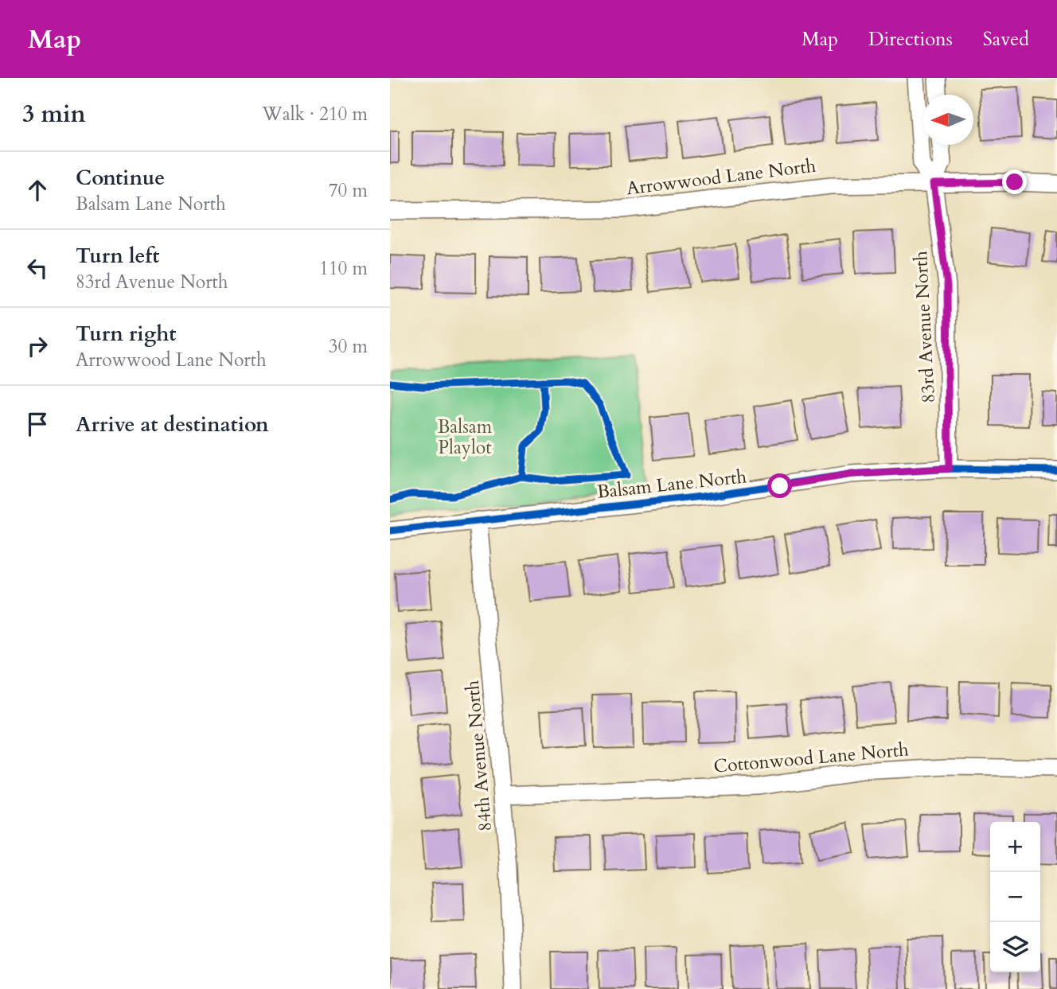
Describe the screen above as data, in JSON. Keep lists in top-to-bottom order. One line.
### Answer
{"streets":{"street":["Arrowwood Lane North","83rd Avenue North","Balsam Lane North","84th Avenue North","Cottonwood Lane North"]},"crossings":[["Arrowwood Lane North","83rd Avenue North"],["83rd Avenue North","Balsam Lane North"],["Balsam Lane North","84th Avenue North"],["84th Avenue North","Cottonwood Lane North"]],"parks":["Balsam Playlot"],"north":"left","page":{"header":"Map","nav":["Map","Directions","Saved"],"heading":["3 min","Walk · 210 m"],"list":[["Continue","Balsam Lane North","70 m"],["Turn left","83rd Avenue North","110 m"],["Turn right","Arrowwood Lane North","30 m"],"Arrive at destination"],"map_buttons":["+","−"]}}
